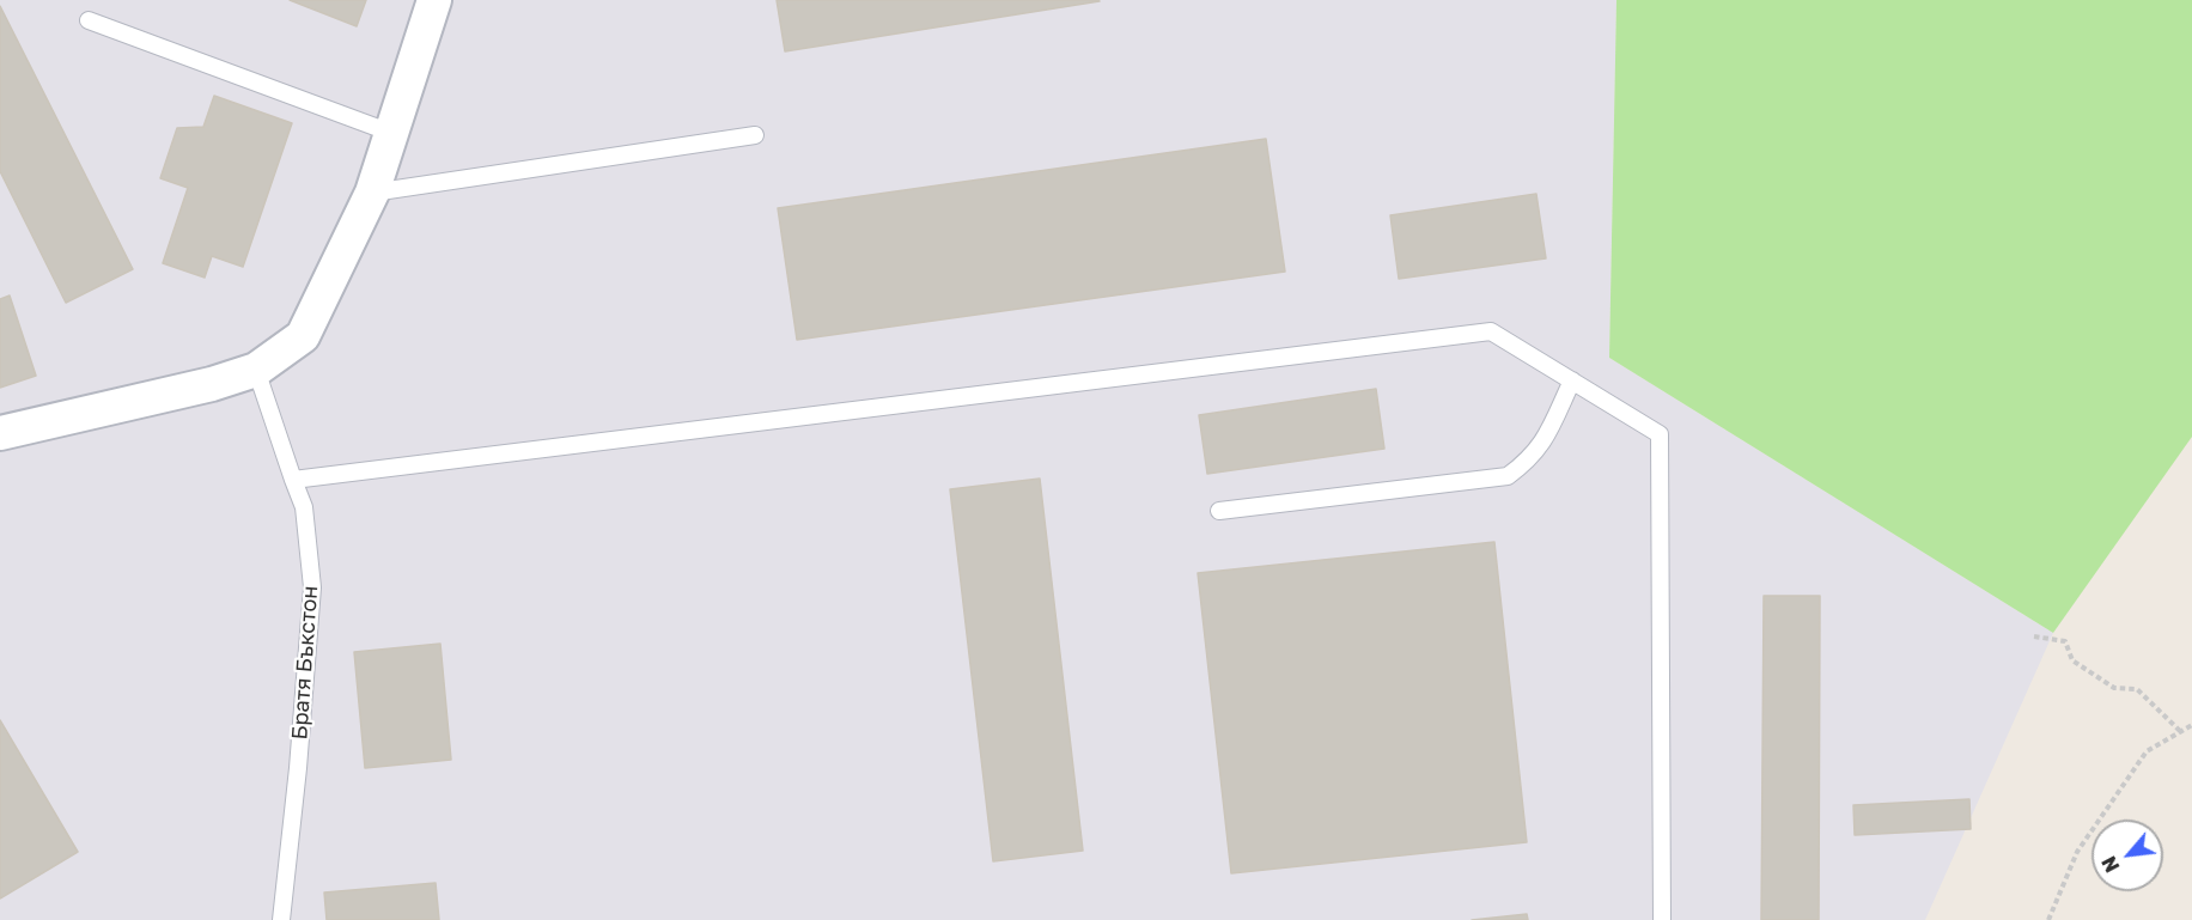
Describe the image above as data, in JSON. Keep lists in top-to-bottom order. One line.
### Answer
{"streets":{"lane":["Братя Бъкстон"]},"north":"bottom left"}
